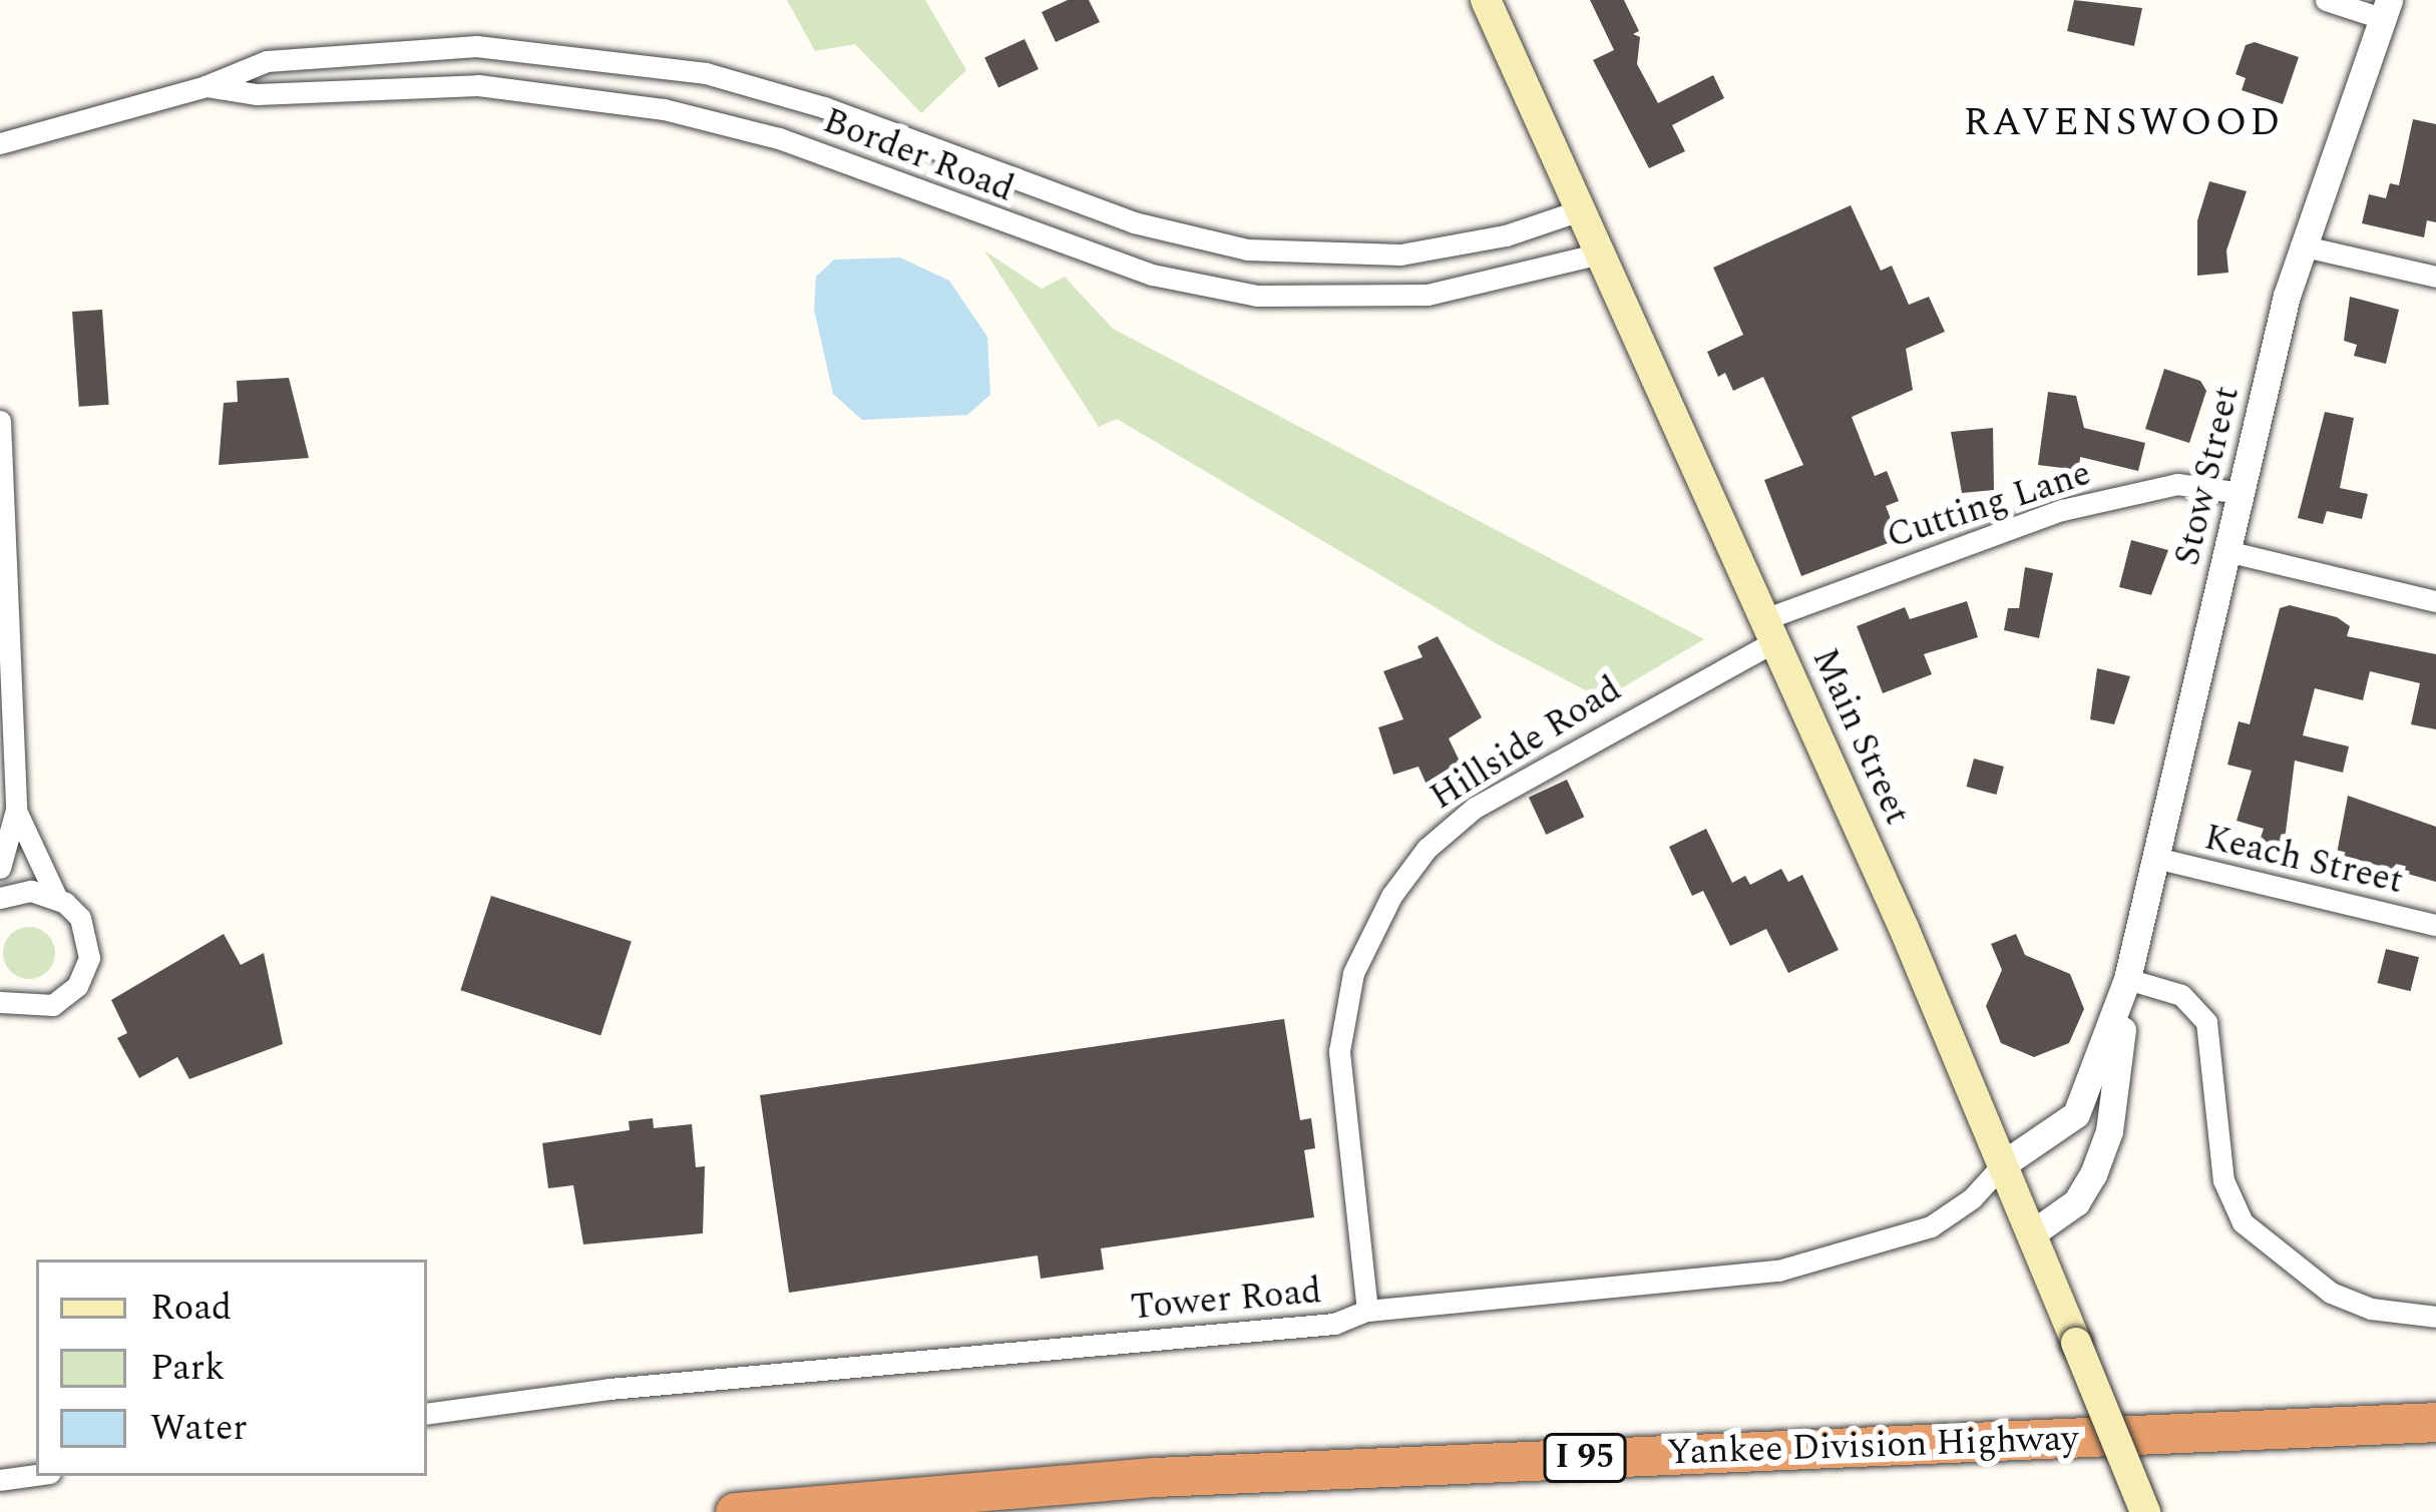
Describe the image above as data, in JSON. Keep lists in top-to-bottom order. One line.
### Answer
{"streets":{"highway":["Yankee Division Highway","I 95"],"main road":["Main Street"],"street":["Border Road","Stow Street","Cutting Lane","Hillside Road","Keach Street","Tower Road"]},"crossings":[["Border Road","Main Street"],["Stow Street","Cutting Lane"],["Stow Street","Main Street"],["Stow Street","Keach Street"],["Stow Street","Tower Road"],["Cutting Lane","Main Street"],["Cutting Lane","Hillside Road"],["Main Street","Hillside Road"],["Main Street","Tower Road"],["Hillside Road","Tower Road"]],"districts":["RAVENSWOOD"],"legend":["Road","Park","Water"]}
